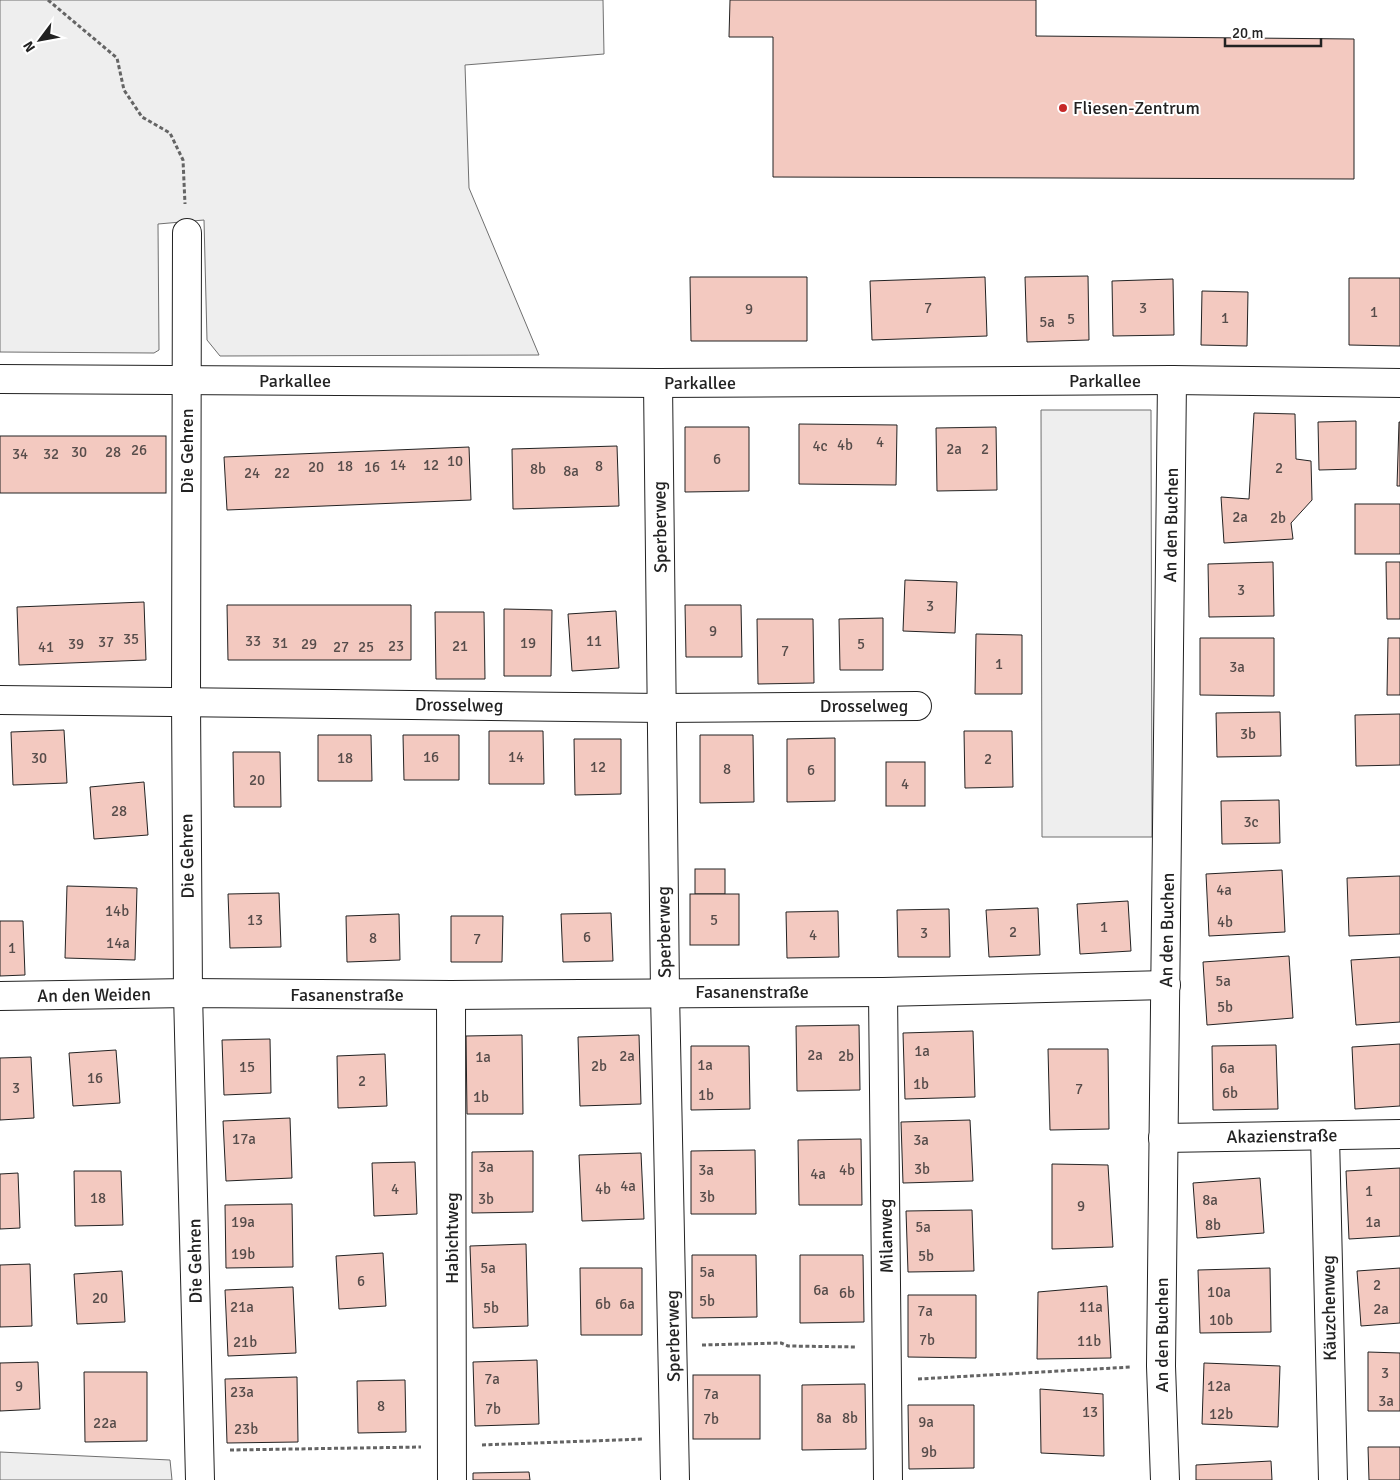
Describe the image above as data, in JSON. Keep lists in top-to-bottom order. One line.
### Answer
{"streets":{"street":["Parkallee","Die Gehren","An den Buchen","Sperberweg","Drosselweg","Fasanenstraße","An den Weiden","Akazienstraße","Milanweg","Habichtweg","Käuzchenweg"]},"crossings":[["Parkallee","Die Gehren"],["Parkallee","An den Buchen"],["Parkallee","Sperberweg"],["Die Gehren","Drosselweg"],["Die Gehren","Fasanenstraße"],["Die Gehren","An den Weiden"],["An den Buchen","Fasanenstraße"],["An den Buchen","Akazienstraße"],["Sperberweg","Drosselweg"],["Sperberweg","Fasanenstraße"],["Fasanenstraße","An den Weiden"],["Fasanenstraße","Milanweg"],["Fasanenstraße","Habichtweg"],["Akazienstraße","Käuzchenweg"]],"places":["Fliesen-Zentrum"],"house_numbers":["7","3","9","1","1","5","5a","4","4b","4c","2a","2","26","30","28","34","32","6","10","14","12","18","8","20","16","2","8b","8a","24","22","2a","2b","3","3","9","35","33","11","37","31","19","39","29","5","23","21","41","27","25","7","1","3a","3b","16","14","30","18","2","12","8","6","20","4","28","3c","4a","14b","13","5","4b","1","2","3","4","6","8","7","14a","1","5a","5b","1a","2a","2a","2b","1a","1a","2b","15","6a","16","2","1b","3","7","6b","1b","1b","17a","3a","3a","3b","3a","4b","4a","4a","4","4b","1","3b","18","3b","8a","9","19a","1a","8b","5a","19b","5b","5a","5a","6","2","6a","10a","6b","20","5b","6b","6a","21a","11a","5b","2a","7a","10b","7b","11b","21b","3","7a","9","12a","23a","7a","3a","8","7b","13","12b","8a","8b","7b","9a","22a","23b","9b"],"scale_bar":"20 m","north":"bottom left"}
